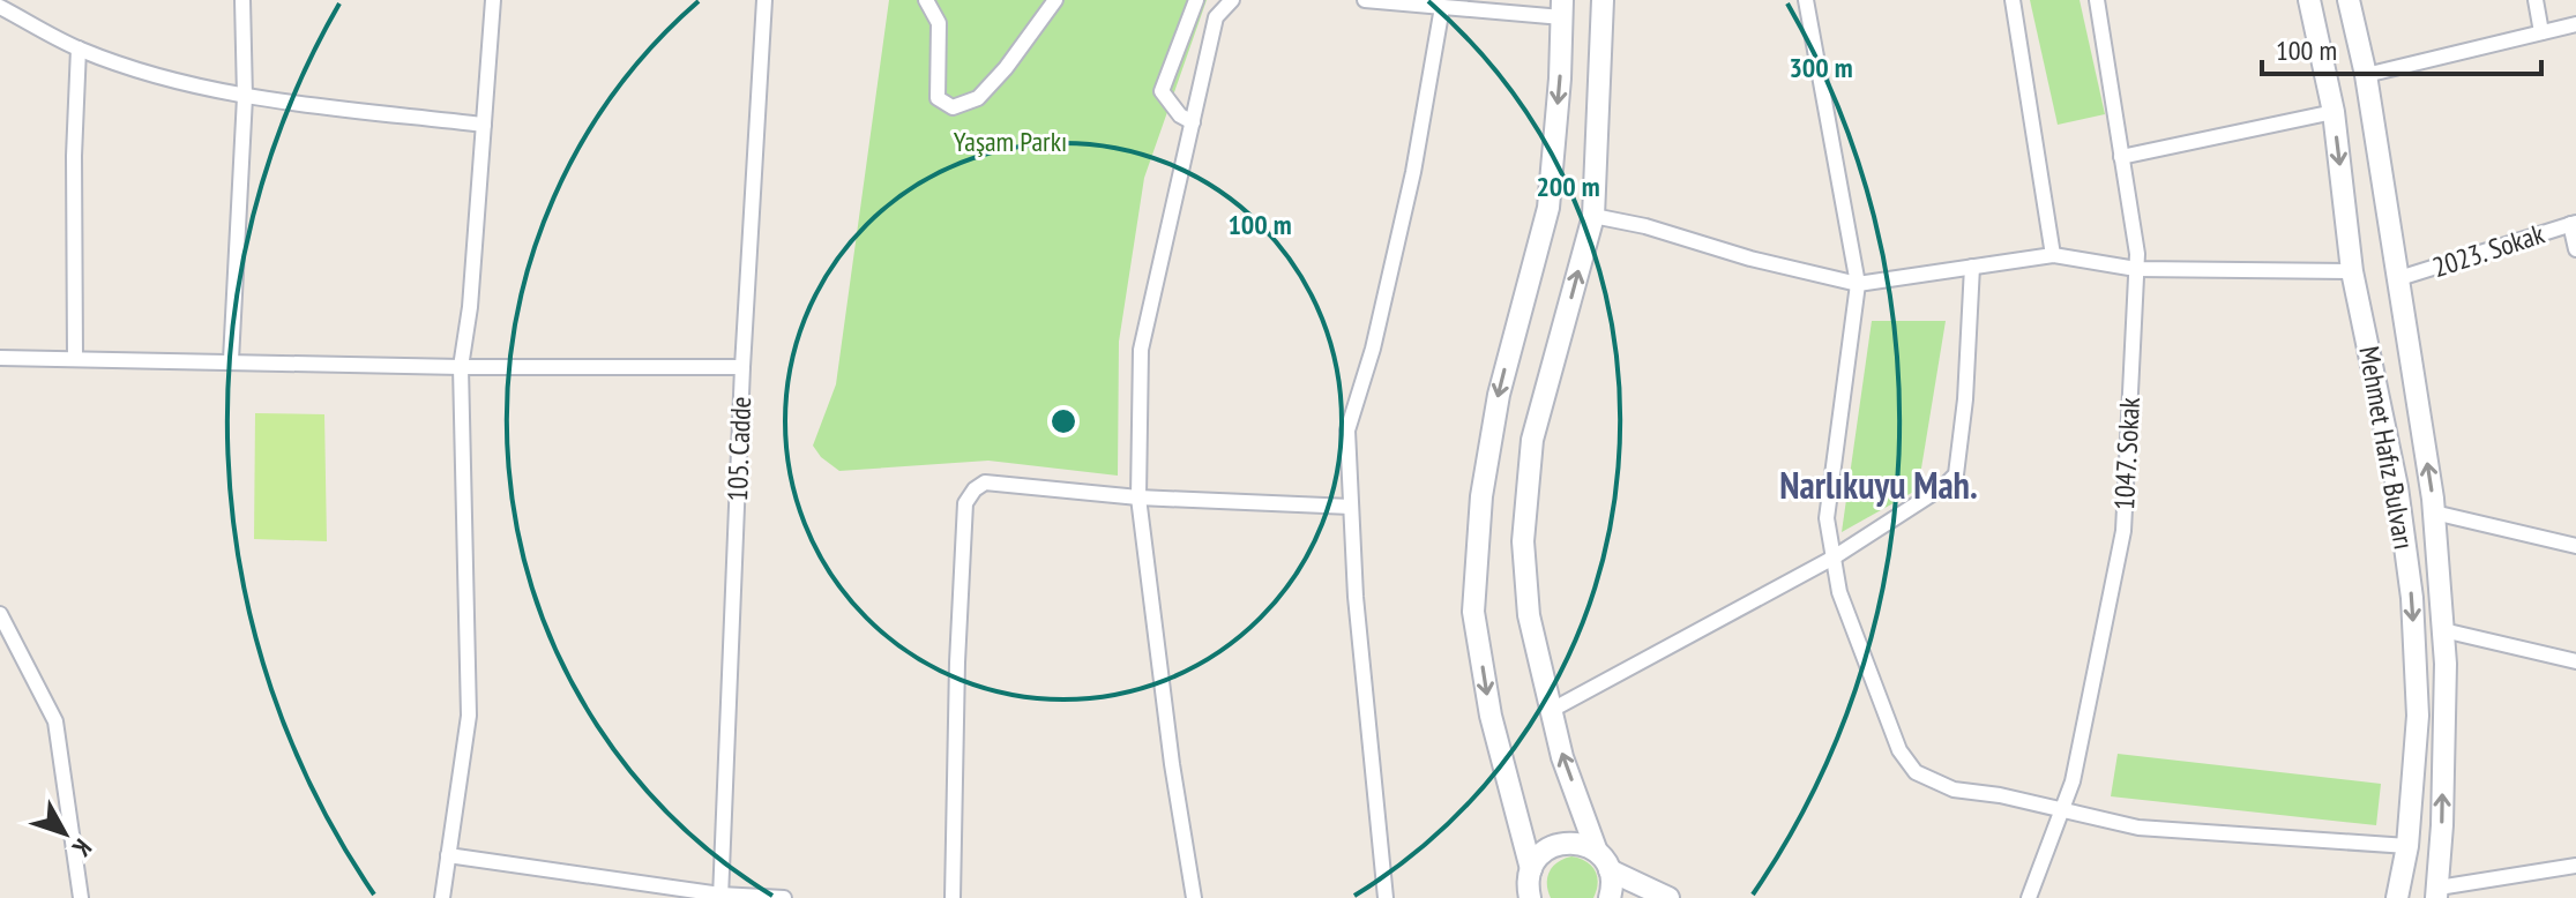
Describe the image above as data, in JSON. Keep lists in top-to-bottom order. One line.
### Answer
{"streets":{"main road":["Mehmet Hafız Bulvarı"],"street":["2023. Sokak","105. Cadde","1047. Sokak"]},"crossings":[["2023. Sokak","Mehmet Hafız Bulvarı"]],"districts":["Narlıkuyu Mah."],"parks":["Yaşam Parkı"],"scale_bar":"100 m","north":"bottom right","rings":["300 m","200 m","100 m"]}
